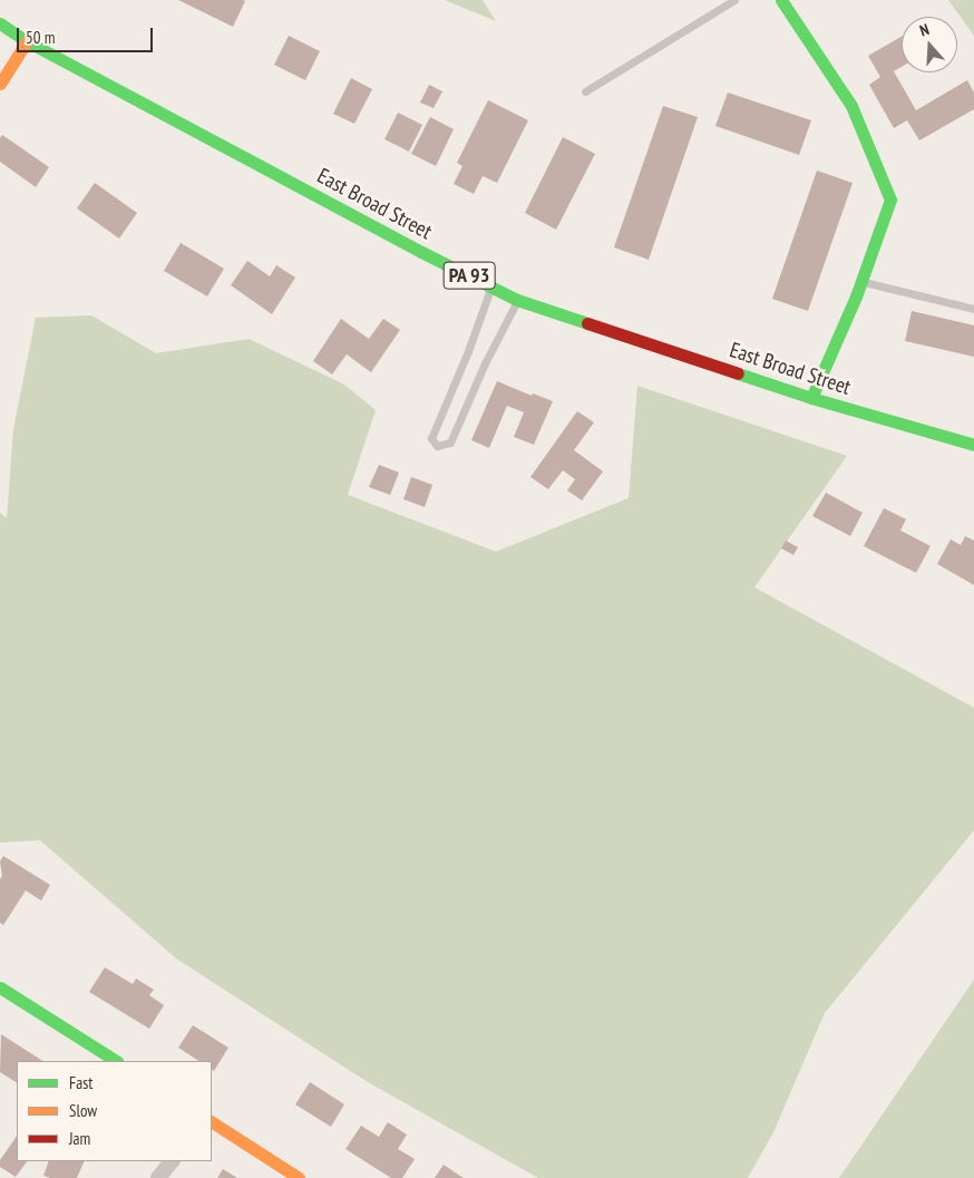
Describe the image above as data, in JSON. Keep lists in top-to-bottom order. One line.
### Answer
{"streets":{"main road":["East Broad Street","PA 93"]},"legend":["Fast","Slow","Jam"],"scale_bar":"50 m","north":"top"}
